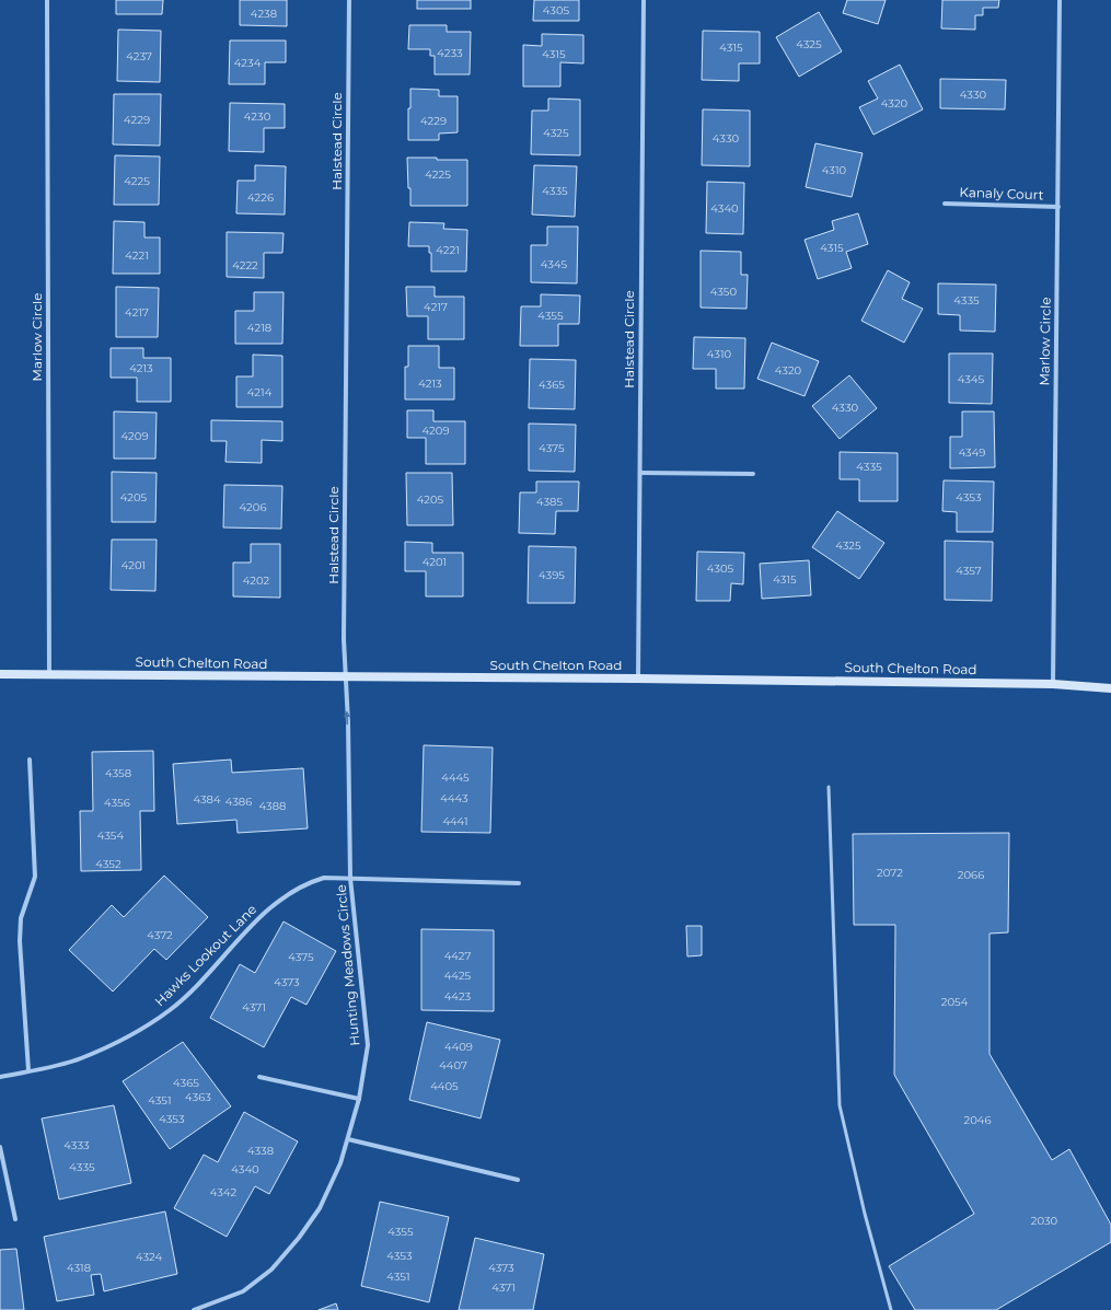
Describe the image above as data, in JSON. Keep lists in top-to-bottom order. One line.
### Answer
{"streets":{"main road":["South Chelton Road"],"street":["Halstead Circle","Kanaly Court","Marlow Circle","Hawks Lookout Lane","Hunting Meadows Circle"]},"crossings":[["Halstead Circle","South Chelton Road"],["Halstead Circle","Hunting Meadows Circle"],["Kanaly Court","Marlow Circle"],["Marlow Circle","South Chelton Road"],["South Chelton Road","Hunting Meadows Circle"],["Hawks Lookout Lane","Hunting Meadows Circle"]],"house_numbers":["4305","4238","4325","4315","4233","4315","4237","4234","4330","4320","4230","4229","4229","4325","4330","4310","4225","4225","4335","4226","4340","4315","4221","4221","4345","4222","4350","4335","4217","4217","4355","4218","4310","4213","4320","4345","4213","4365","4214","4330","4209","4209","4375","4349","4335","4205","4353","4205","4385","4206","4325","4201","4201","4305","4357","4395","4315","4202","4358","4445","4443","4384","4386","4356","4388","4441","4354","4352","2072","2066","4372","4427","4375","4425","4373","4423","2054","4371","4409","4407","4365","4405","4363","4351","4353","2046","4333","4338","4335","4340","4342","2030","4355","4353","4324","4318","4373","4351","4371"]}
